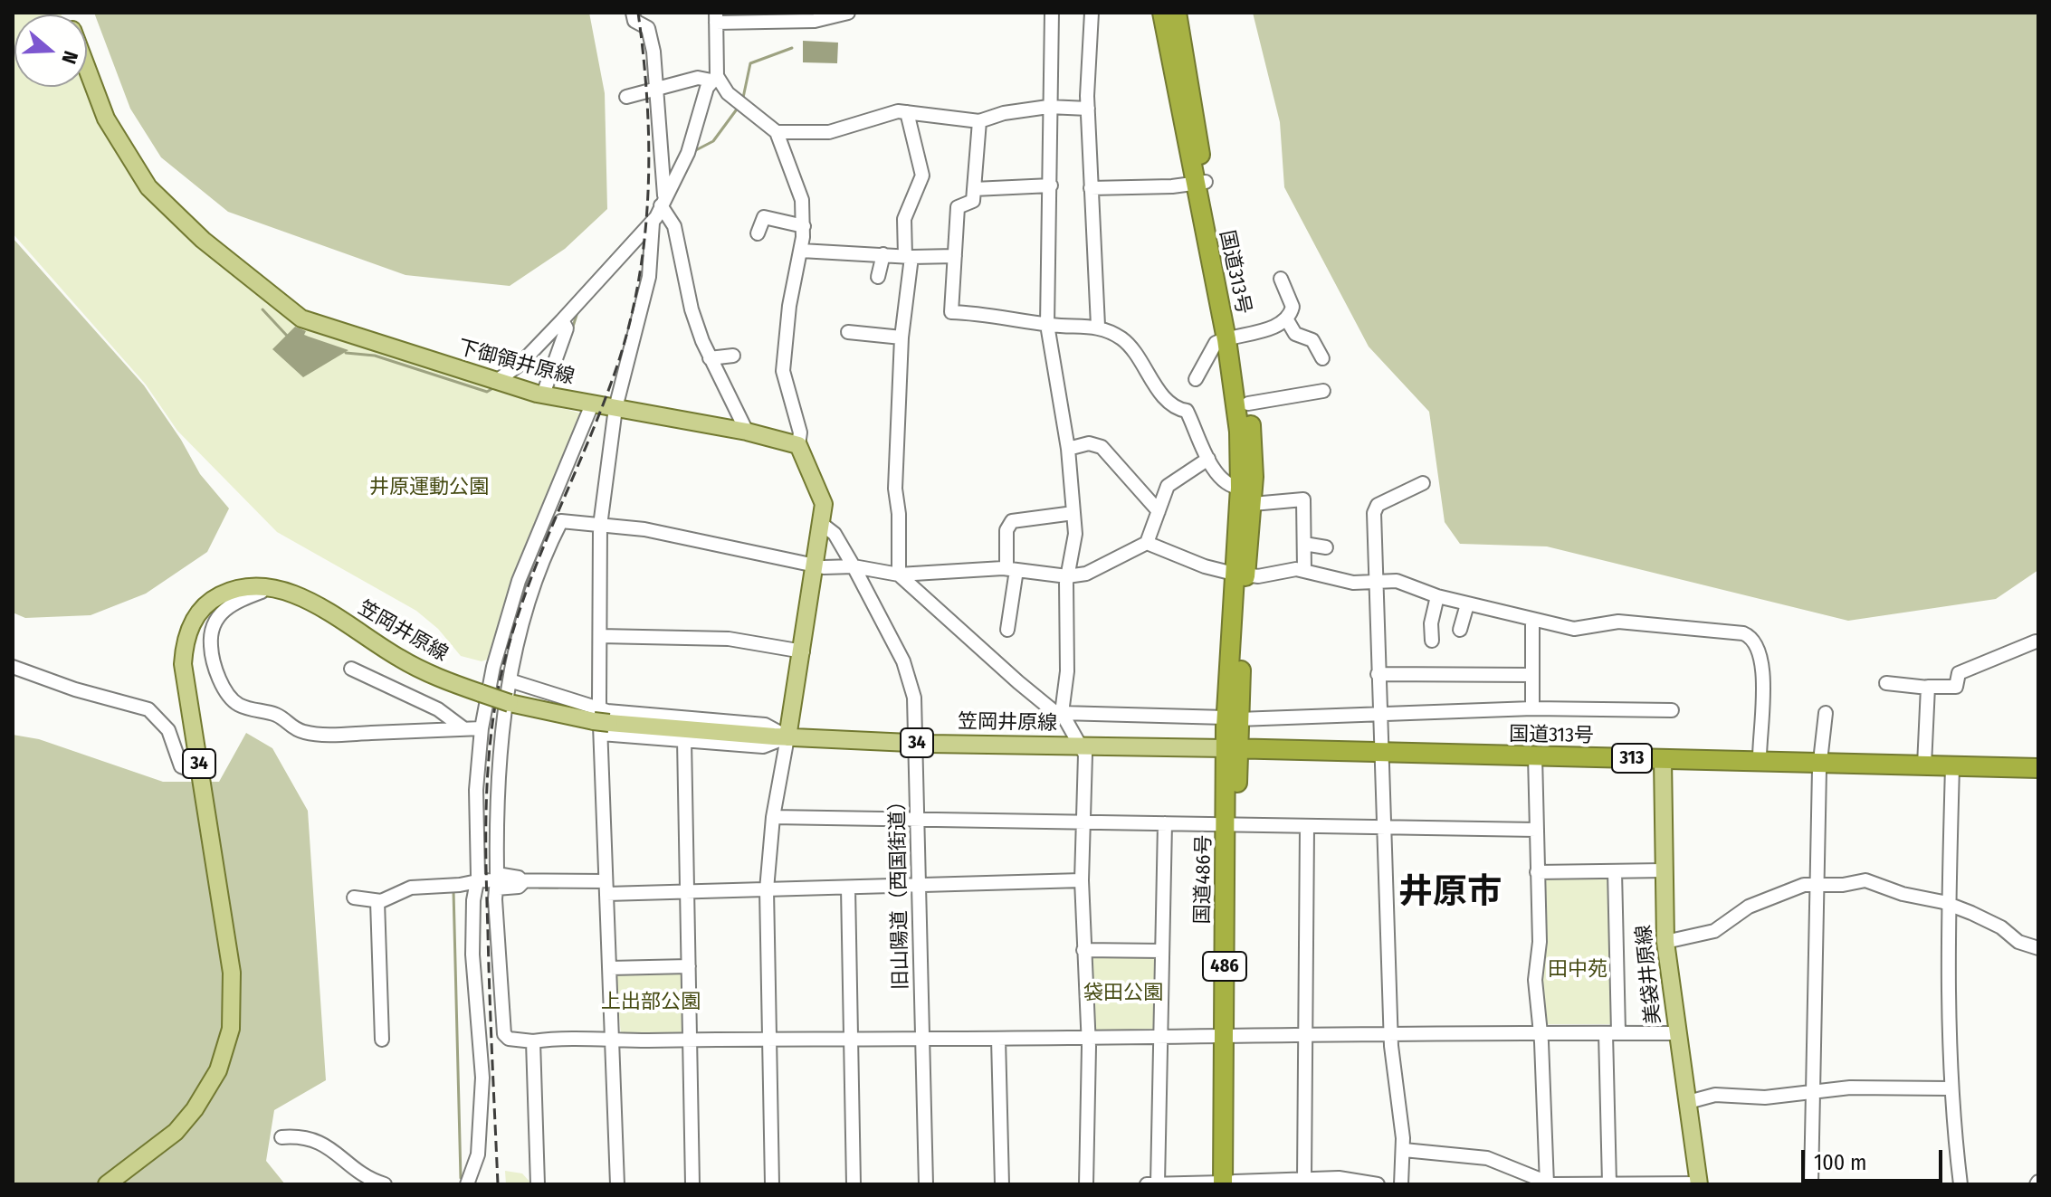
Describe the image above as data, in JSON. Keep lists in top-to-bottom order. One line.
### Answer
{"streets":{"highway":["国道313号","313","国道486号","486"],"main road":["下御領井原線","笠岡井原線","34","美袋井原線"],"street":["旧山陽道（西国街道）"]},"crossings":[["国道313号","笠岡井原線"],["国道313号","国道486号"],["国道313号","美袋井原線"],["笠岡井原線","国道486号"],["笠岡井原線","旧山陽道（西国街道）"]],"districts":["井原市"],"parks":["井原運動公園","田中苑","袋田公園","上出部公園"],"scale_bar":"100 m","north":"right"}
